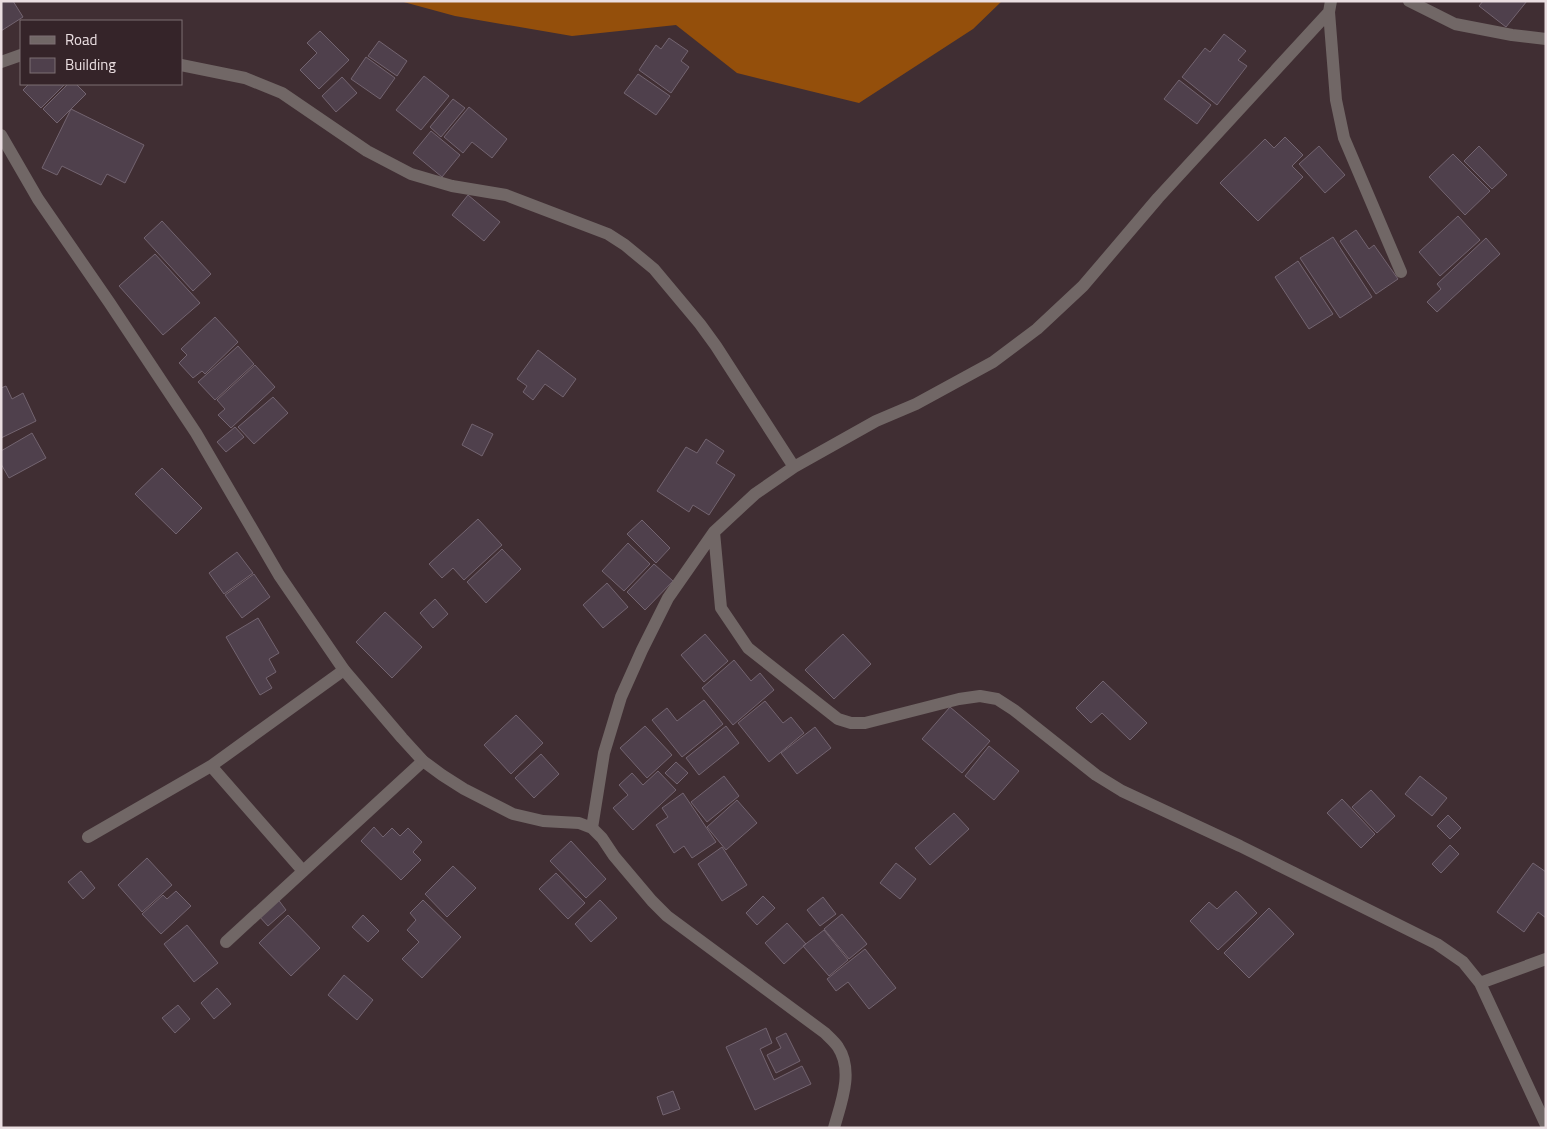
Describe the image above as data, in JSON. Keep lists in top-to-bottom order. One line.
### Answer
{"legend":["Road","Building"]}
